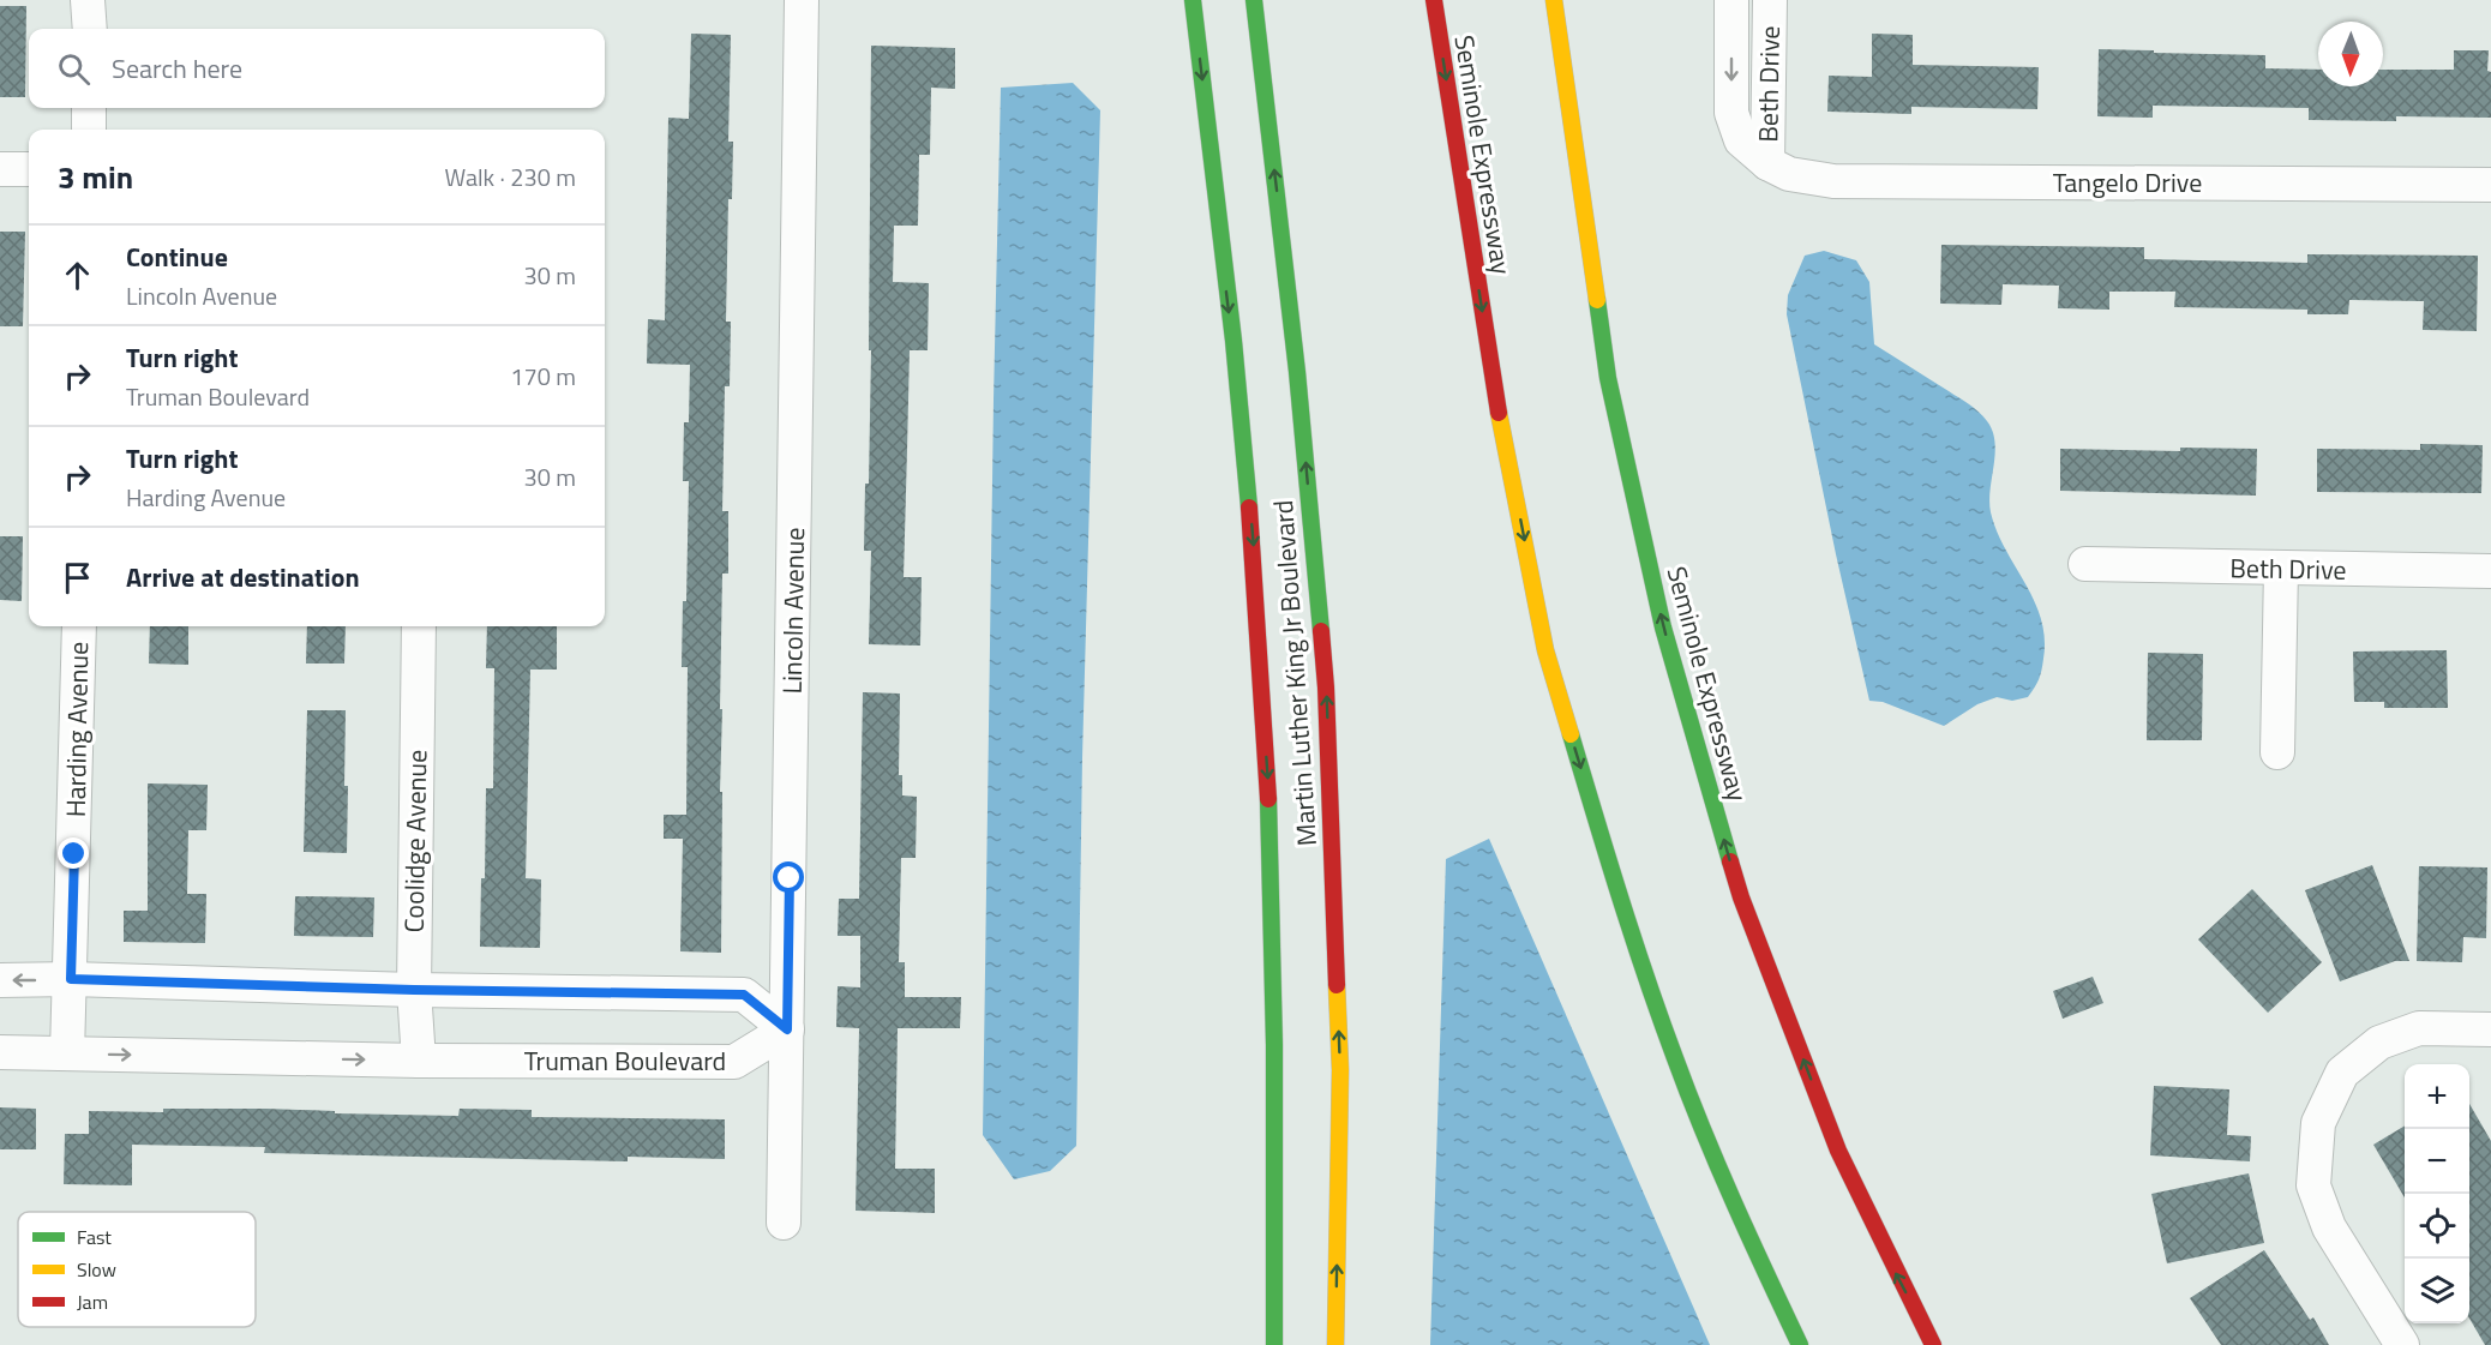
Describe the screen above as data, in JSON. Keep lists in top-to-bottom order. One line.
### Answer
{"streets":{"main road":["Seminole Expressway","Martin Luther King Jr Boulevard"],"street":["Beth Drive","Tangelo Drive","Lincoln Avenue","Harding Avenue","Coolidge Avenue","Truman Boulevard"]},"crossings":[["Beth Drive","Tangelo Drive"],["Lincoln Avenue","Truman Boulevard"],["Harding Avenue","Truman Boulevard"],["Coolidge Avenue","Truman Boulevard"]],"legend":["Fast","Slow","Jam"],"north":"bottom","page":{"search":"Search here","heading":["3 min","Walk · 230 m"],"list":[["Continue","Lincoln Avenue","30 m"],["Turn right","Truman Boulevard","170 m"],["Turn right","Harding Avenue","30 m"],"Arrive at destination"],"map_buttons":["+","−"]}}
